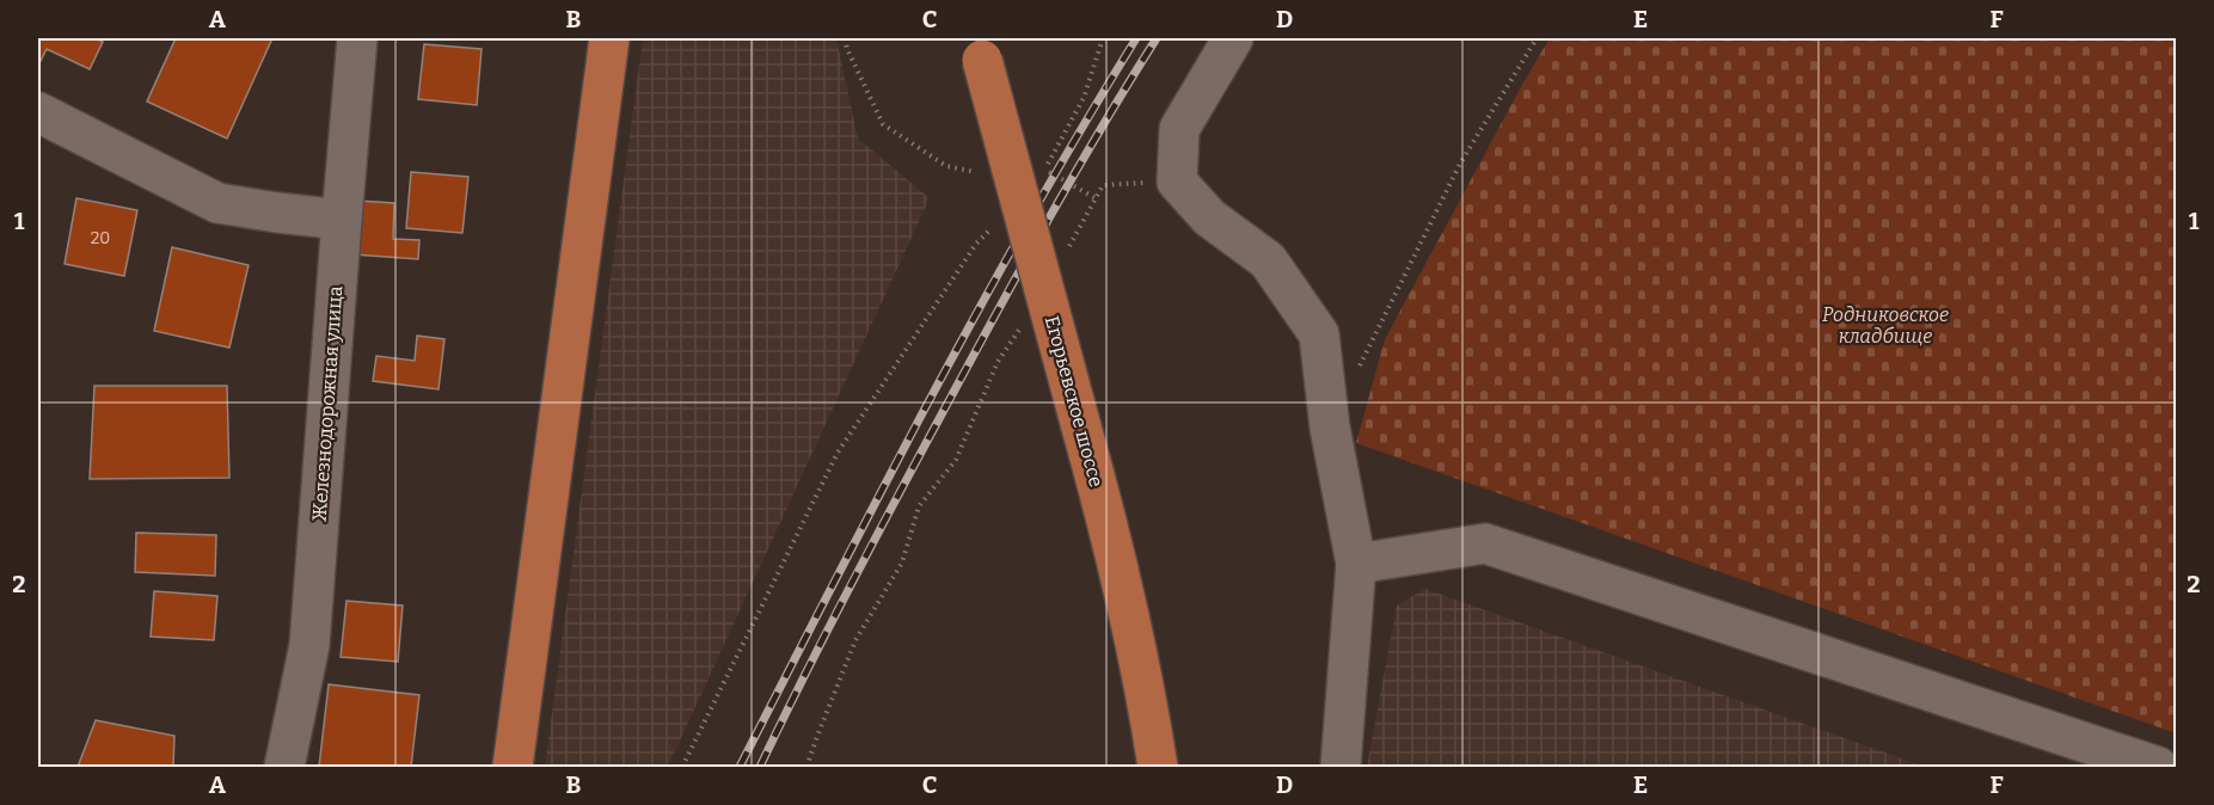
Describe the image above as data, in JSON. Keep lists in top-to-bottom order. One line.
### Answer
{"streets":{"main road":["Егорьевское шоссе"],"street":["Железнодорожная улица"]},"parks":["Родниковское кладбище"],"house_numbers":["20"],"grid":{"columns":["A","B","C","D","E","F"],"rows":["1","2"]}}
